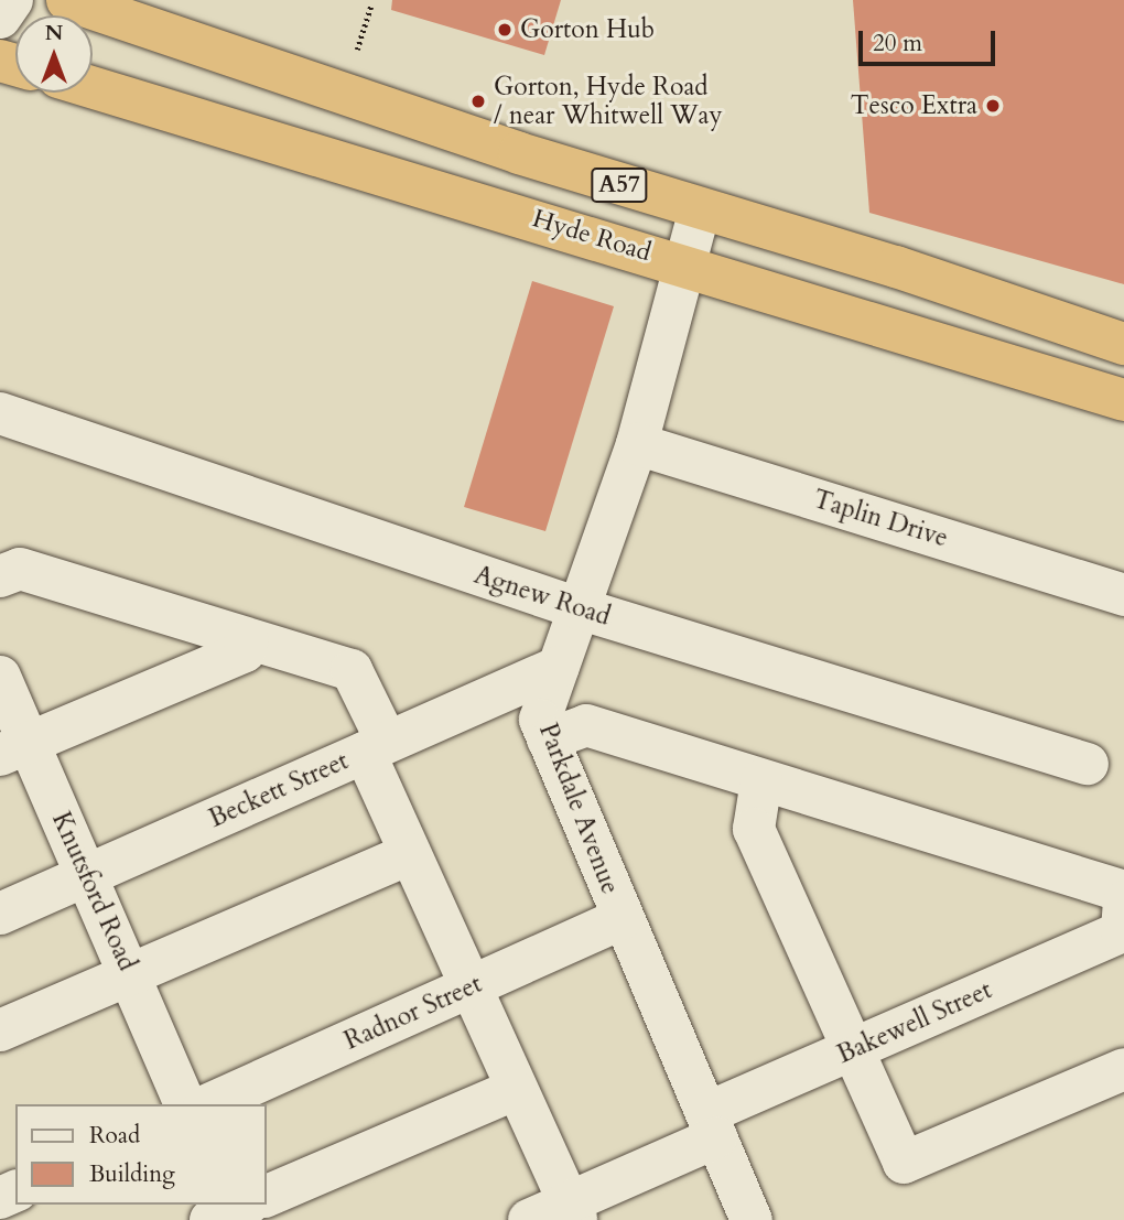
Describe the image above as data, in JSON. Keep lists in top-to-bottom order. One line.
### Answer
{"streets":{"highway":["A57","Hyde Road"],"street":["Taplin Drive","Agnew Road","Beckett Street","Parkdale Avenue","Knutsford Road","Radnor Street","Bakewell Street"]},"crossings":[["A57","Parkdale Avenue"],["Hyde Road","Parkdale Avenue"],["Taplin Drive","Parkdale Avenue"],["Agnew Road","Parkdale Avenue"],["Beckett Street","Parkdale Avenue"],["Beckett Street","Knutsford Road"],["Parkdale Avenue","Radnor Street"],["Parkdale Avenue","Bakewell Street"]],"places":["Gorton Hub","Gorton, Hyde Road / near Whitwell Way","Tesco Extra"],"legend":["Road","Building"],"scale_bar":"20 m","north":"top"}
